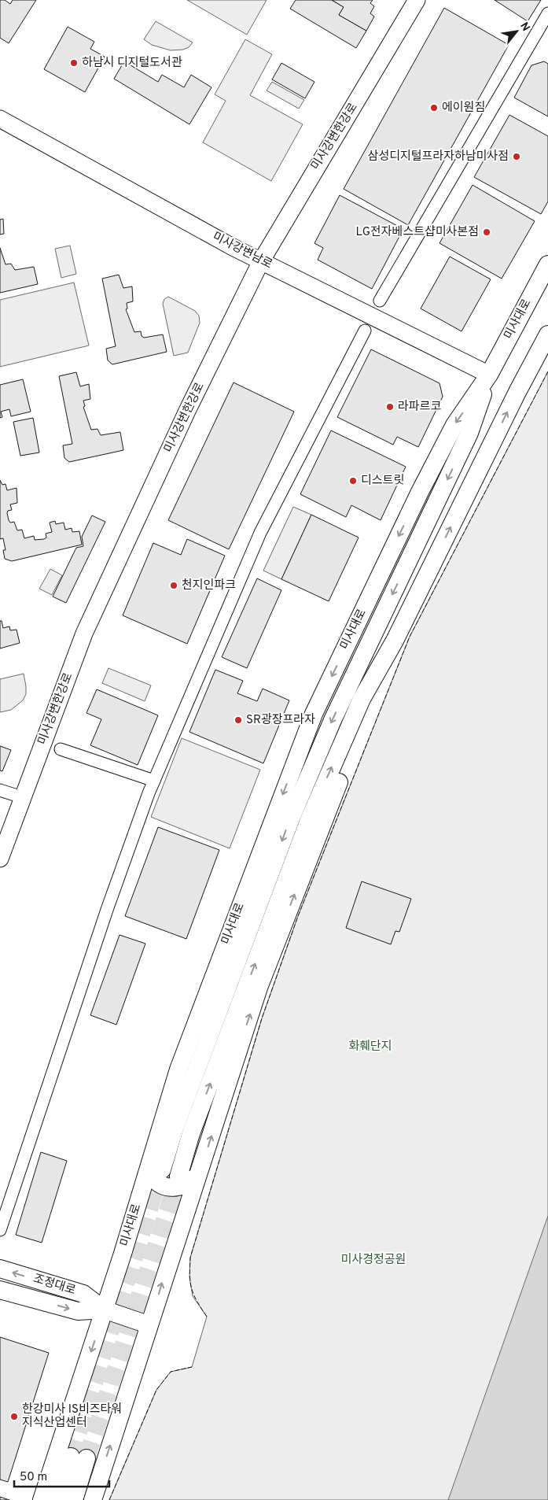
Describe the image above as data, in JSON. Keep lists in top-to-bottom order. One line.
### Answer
{"streets":{"main road":["미사대로","조정대로"],"street":["미사강변한강로","미사강변남로"]},"crossings":[["미사강변한강로","미사강변남로"],["미사강변남로","미사대로"],["미사대로","조정대로"]],"parks":["화훼단지","미사경정공원"],"places":["하남시 디지털도서관","에이원짐","삼성디지털프라자하남미사점","LG전자베스트샵미사본점","라파르코","디스트릿","천지인파크","SR광장프라자","한강미사 IS비즈타워 지식산업센터"],"scale_bar":"50 m","north":"top right"}
